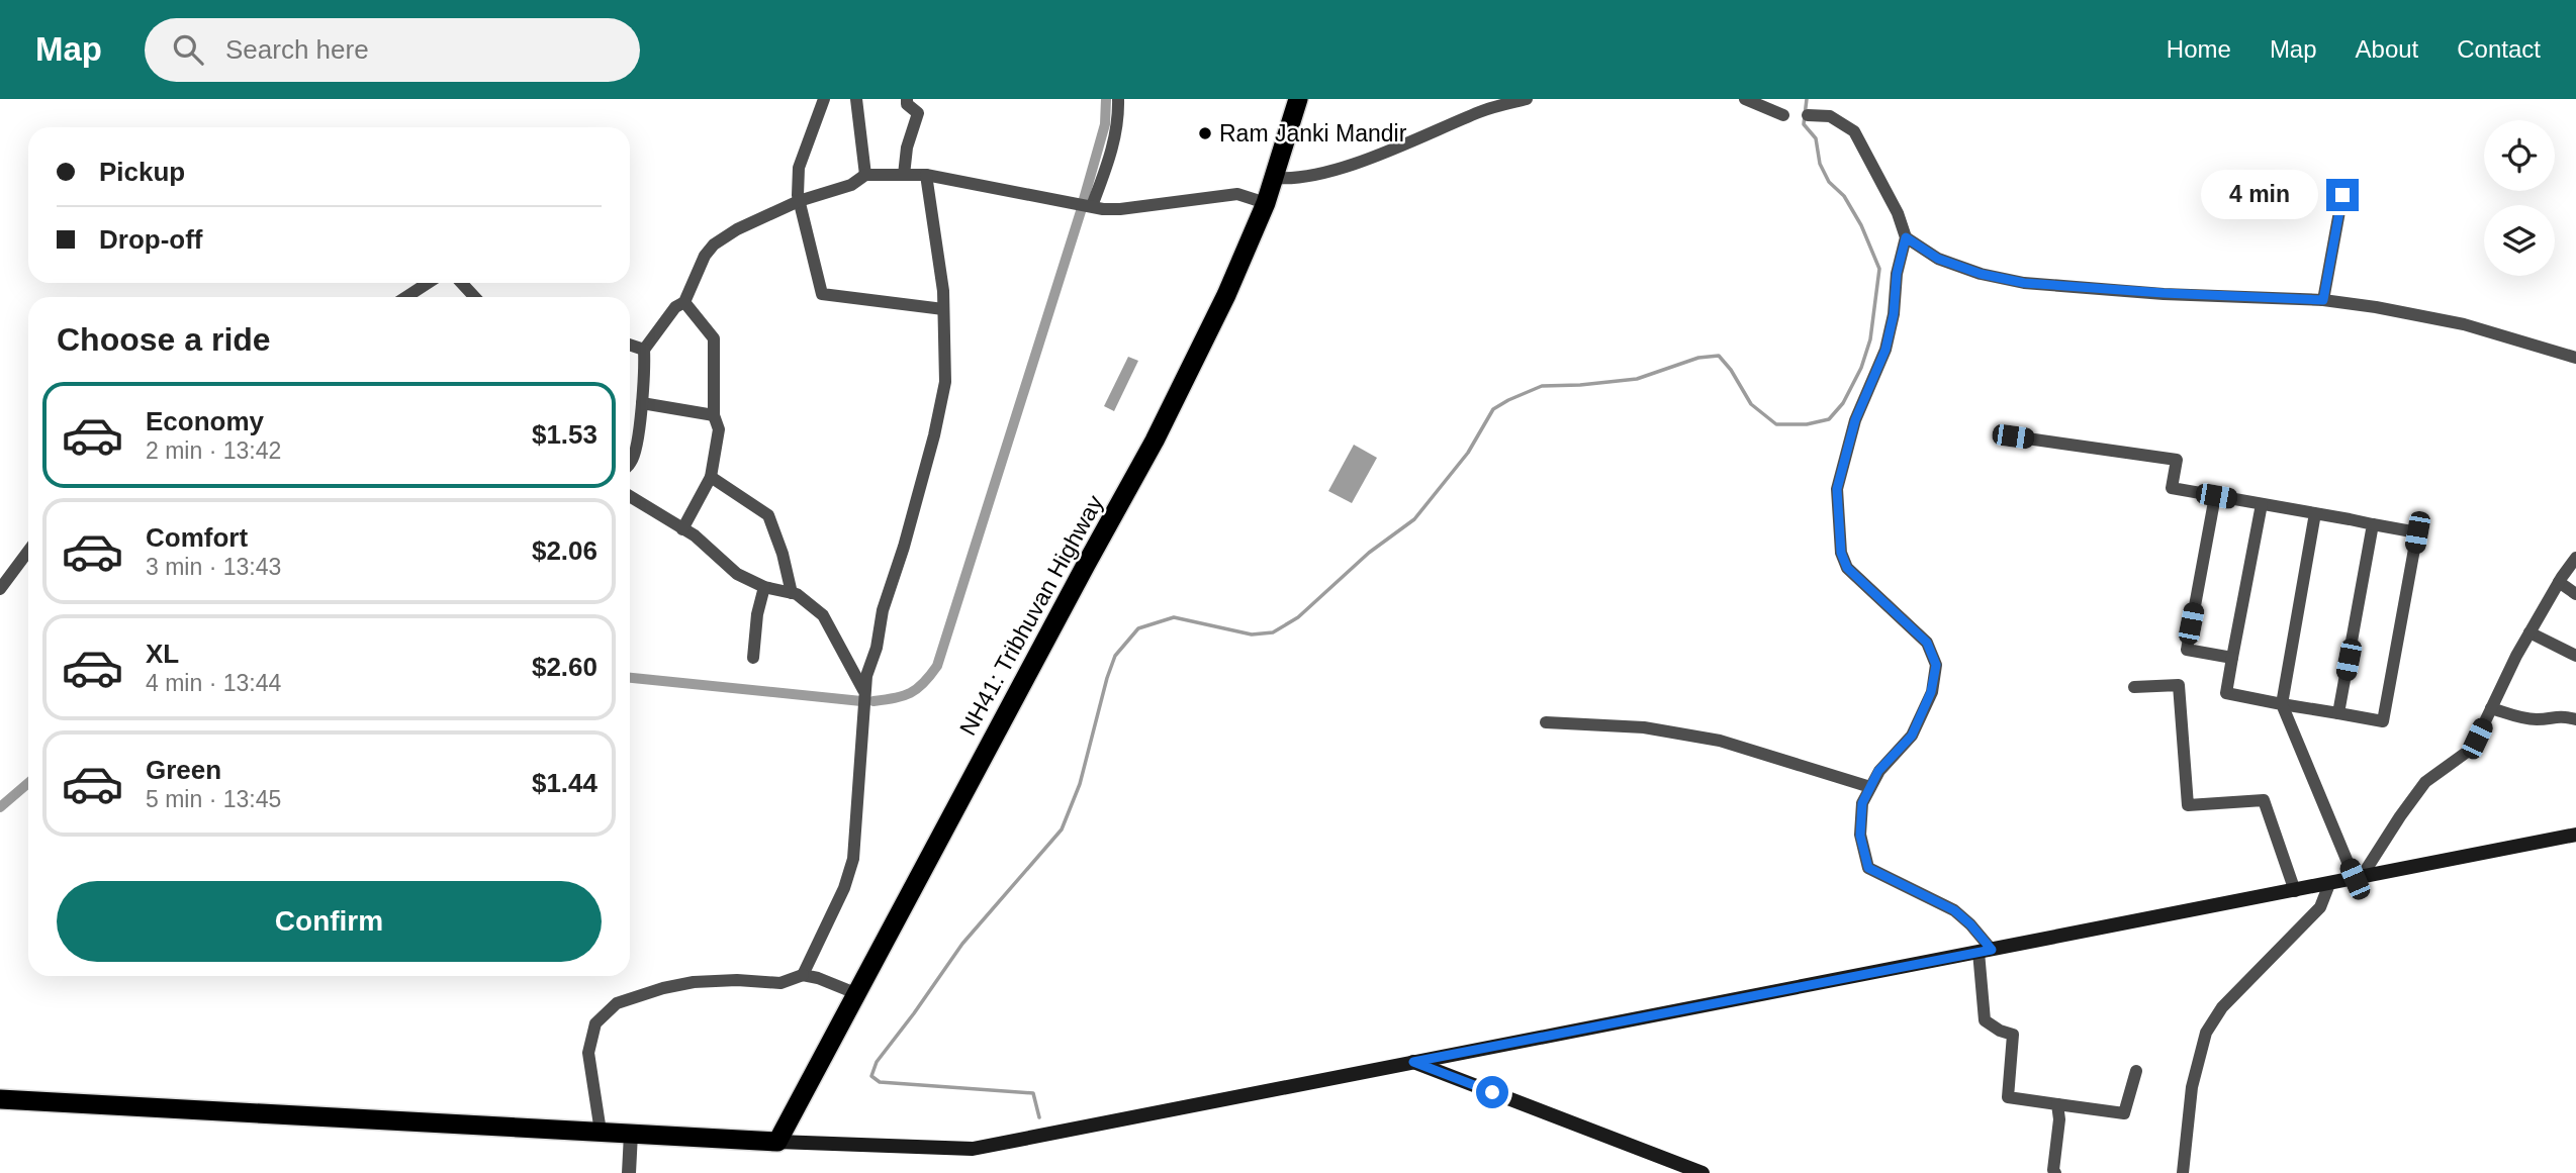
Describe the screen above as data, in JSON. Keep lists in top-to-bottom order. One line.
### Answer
{"streets":{"highway":["NH41: Tribhuvan Highway"]},"places":["Ram Janki Mandir"],"page":{"header":"Map","search":"Search here","nav":["Home","Map","About","Contact"],"banner":["Pickup","Drop-off"],"bubble":"4 min","heading":"Choose a ride","list":[{"name":"Economy","note":"2 min · 13:42","value":"$1.53"},{"name":"Comfort","note":"3 min · 13:43","value":"$2.06"},{"name":"XL","note":"4 min · 13:44","value":"$2.60"},{"name":"Green","note":"5 min · 13:45","value":"$1.44"}],"buttons":"Confirm"}}
